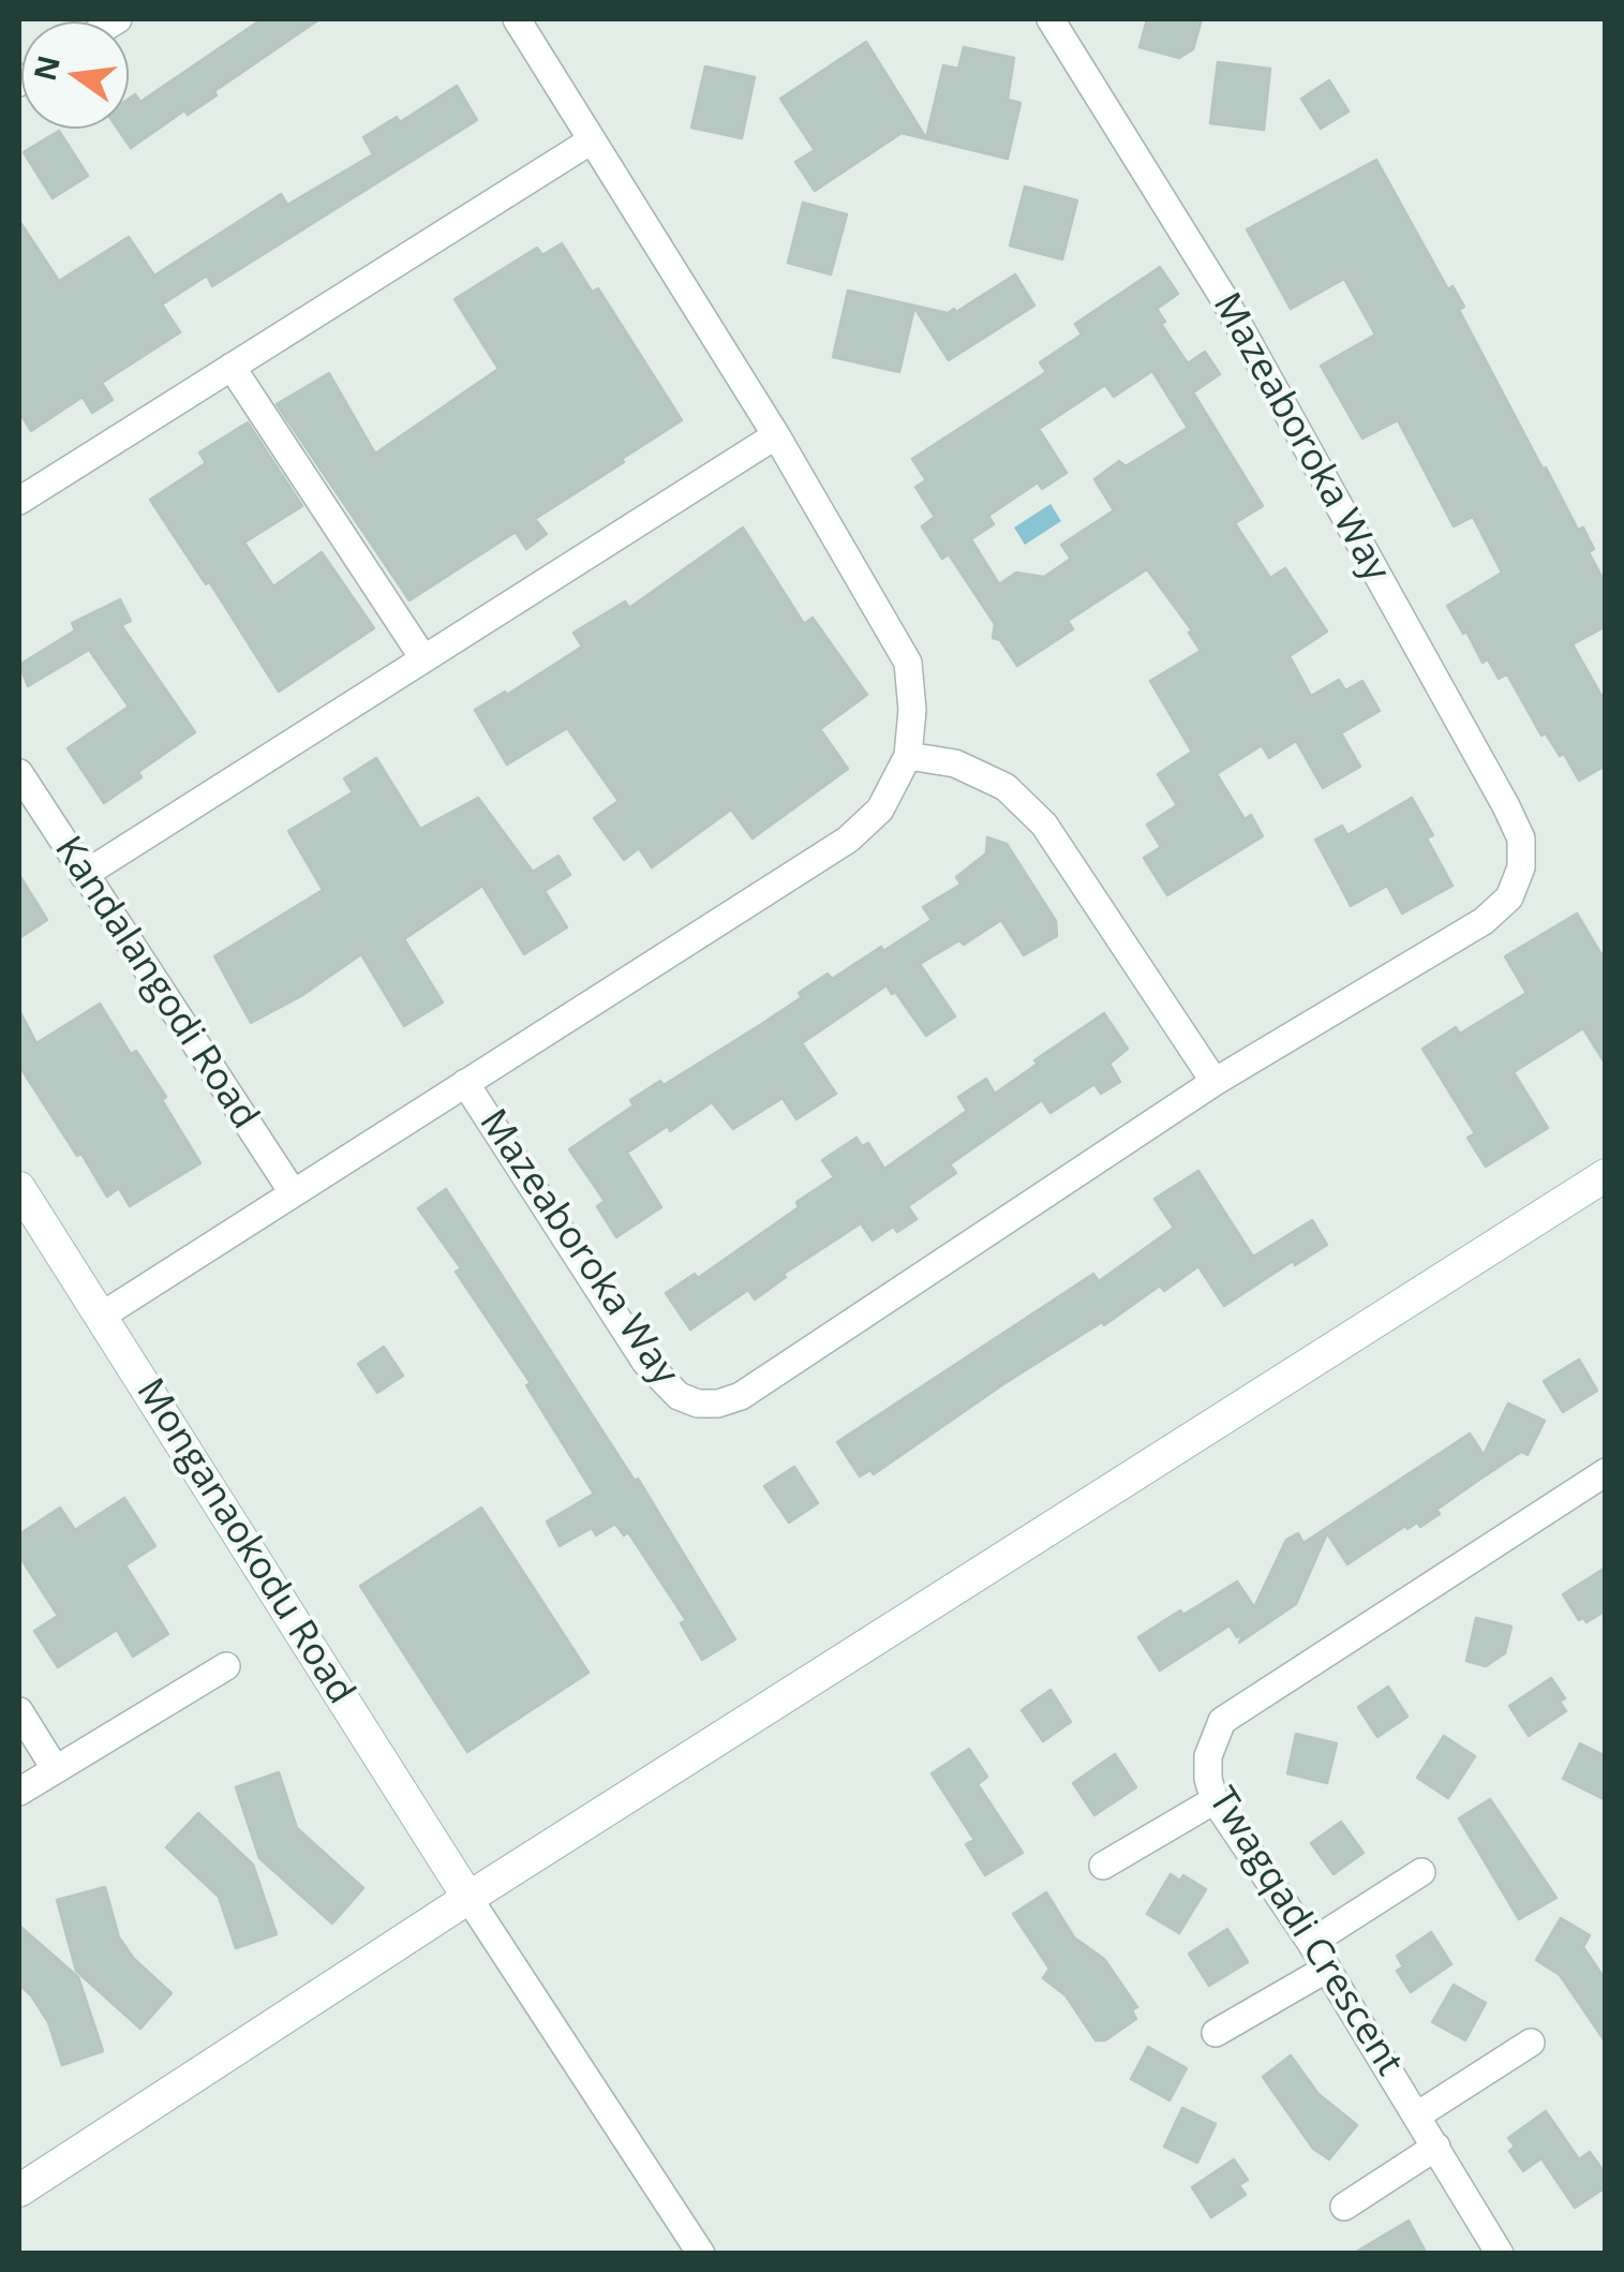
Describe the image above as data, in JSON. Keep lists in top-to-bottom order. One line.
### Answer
{"streets":{"street":["Mazeaboroka Way","Kandalangodi Road","Monganaokodu Road","Twagqadi Crescent"]},"north":"left"}
